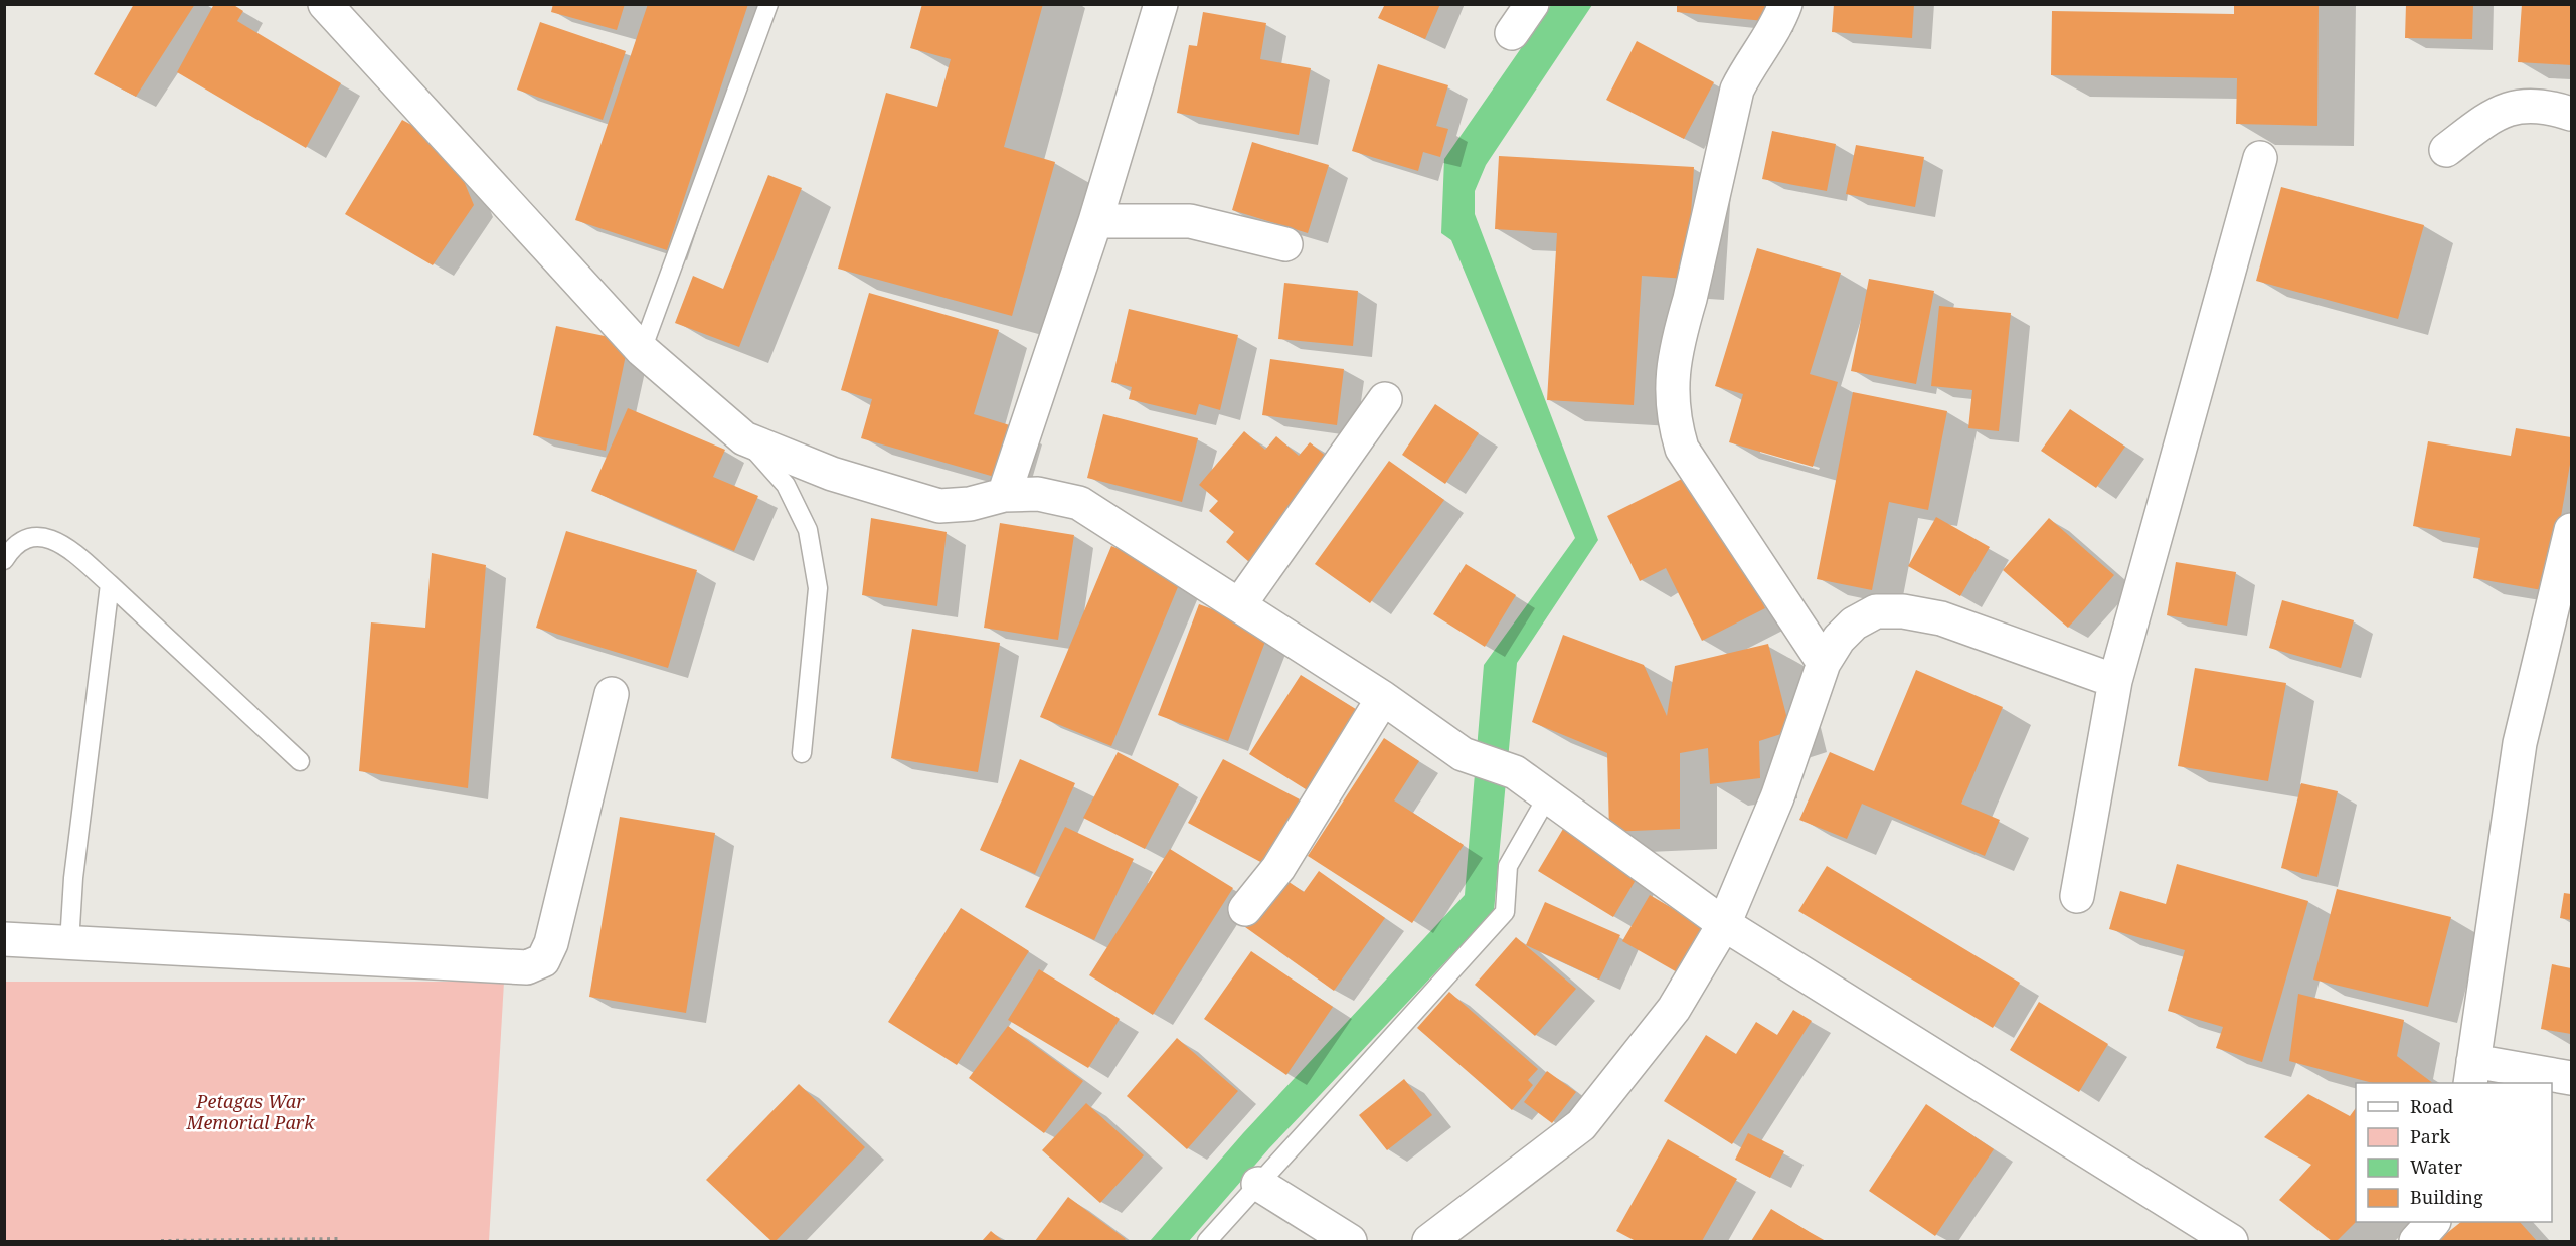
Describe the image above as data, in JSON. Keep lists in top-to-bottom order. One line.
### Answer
{"parks":["Petagas War Memorial Park"],"legend":["Road","Park","Water","Building"]}
